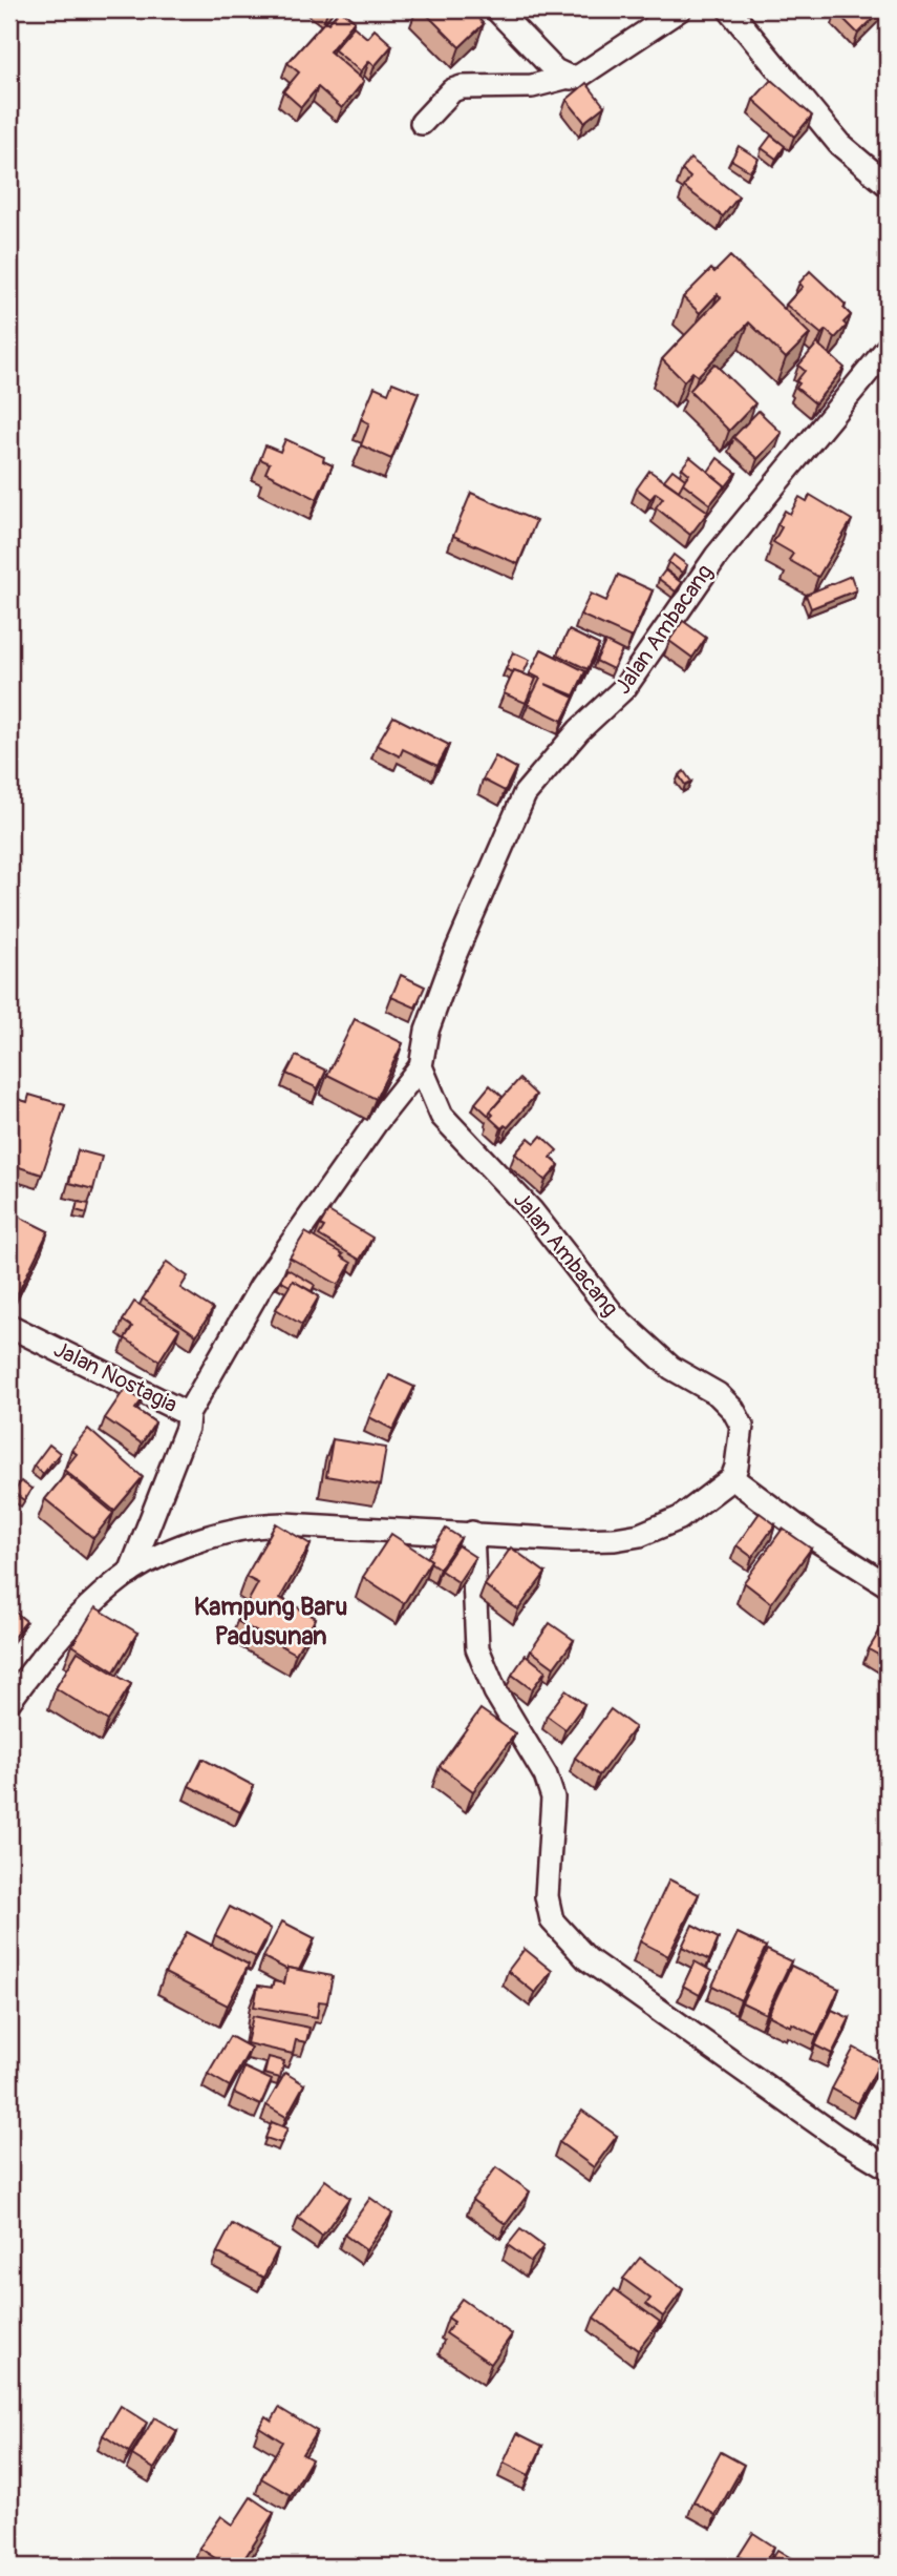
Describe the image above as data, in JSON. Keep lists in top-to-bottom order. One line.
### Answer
{"streets":{"street":["Jalan Ambacang","Jalan Nostagia"]},"districts":["Kampung Baru Padusunan"]}
